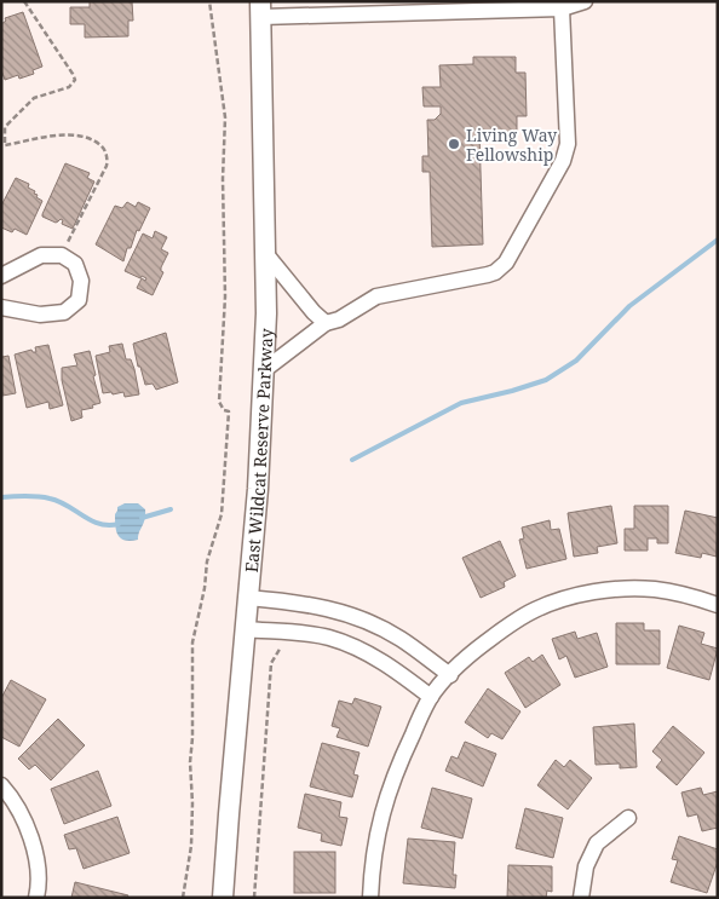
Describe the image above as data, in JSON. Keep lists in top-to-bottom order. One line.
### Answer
{"streets":{"main road":["East Wildcat Reserve Parkway"]},"places":["Living Way Fellowship"]}
